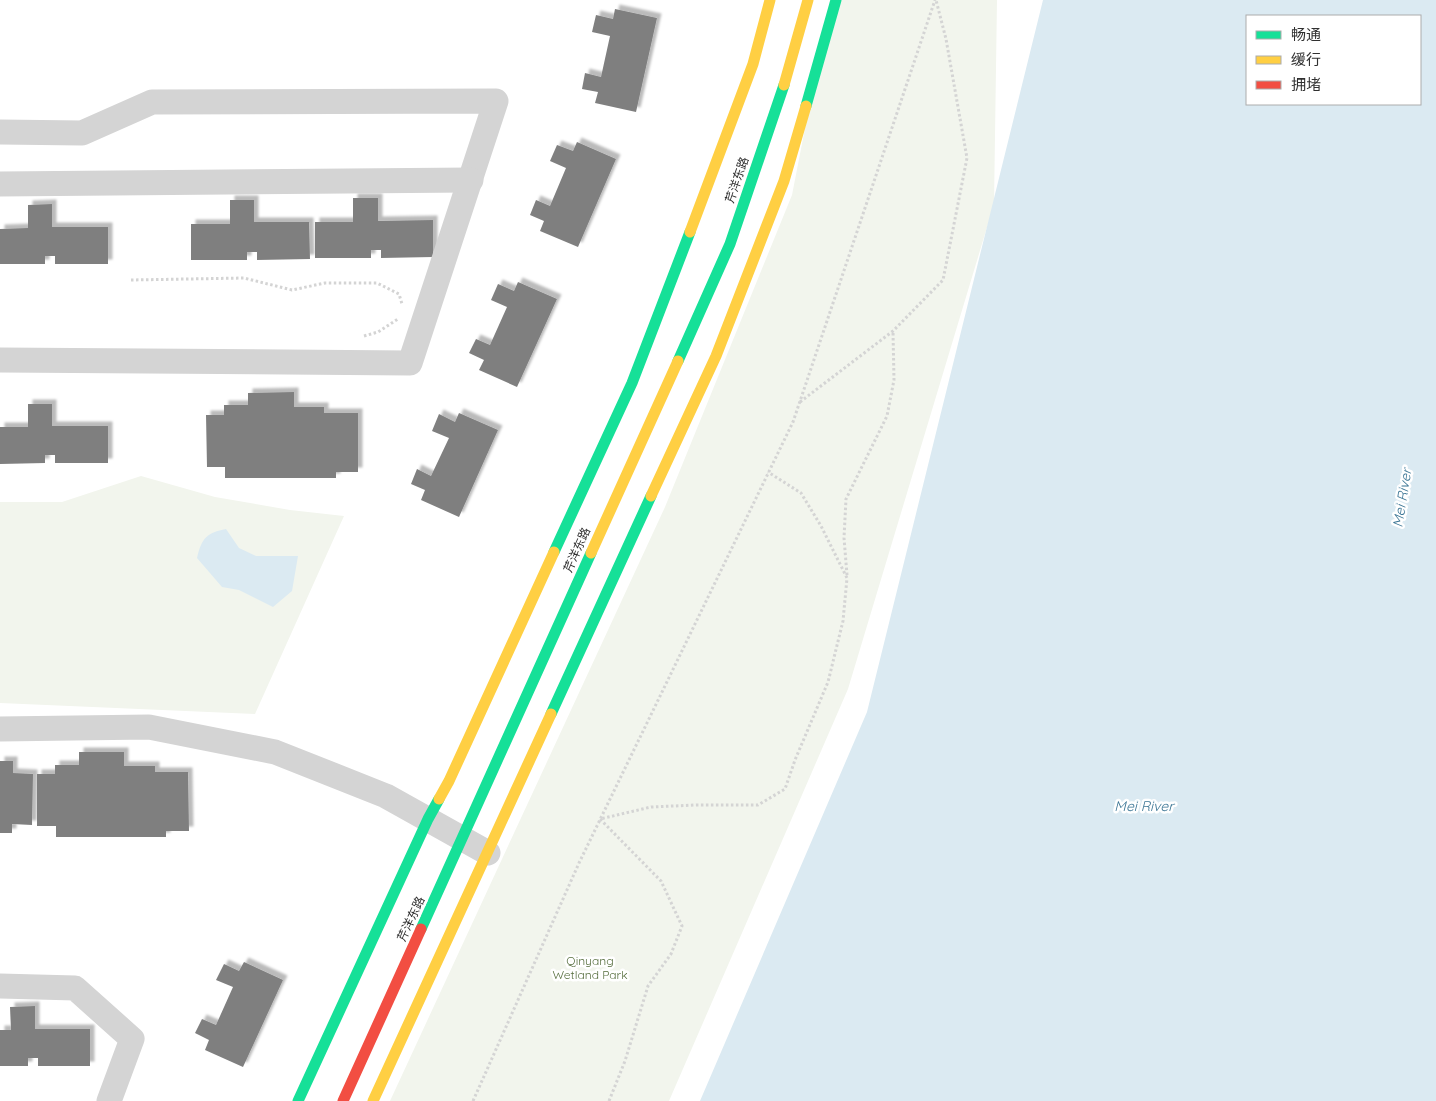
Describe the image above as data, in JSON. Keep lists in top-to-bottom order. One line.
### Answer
{"streets":{"main road":["芹洋东路"]},"water":["Mei River"],"parks":["Qinyang Wetland Park"],"legend":["畅通","缓行","拥堵"]}
